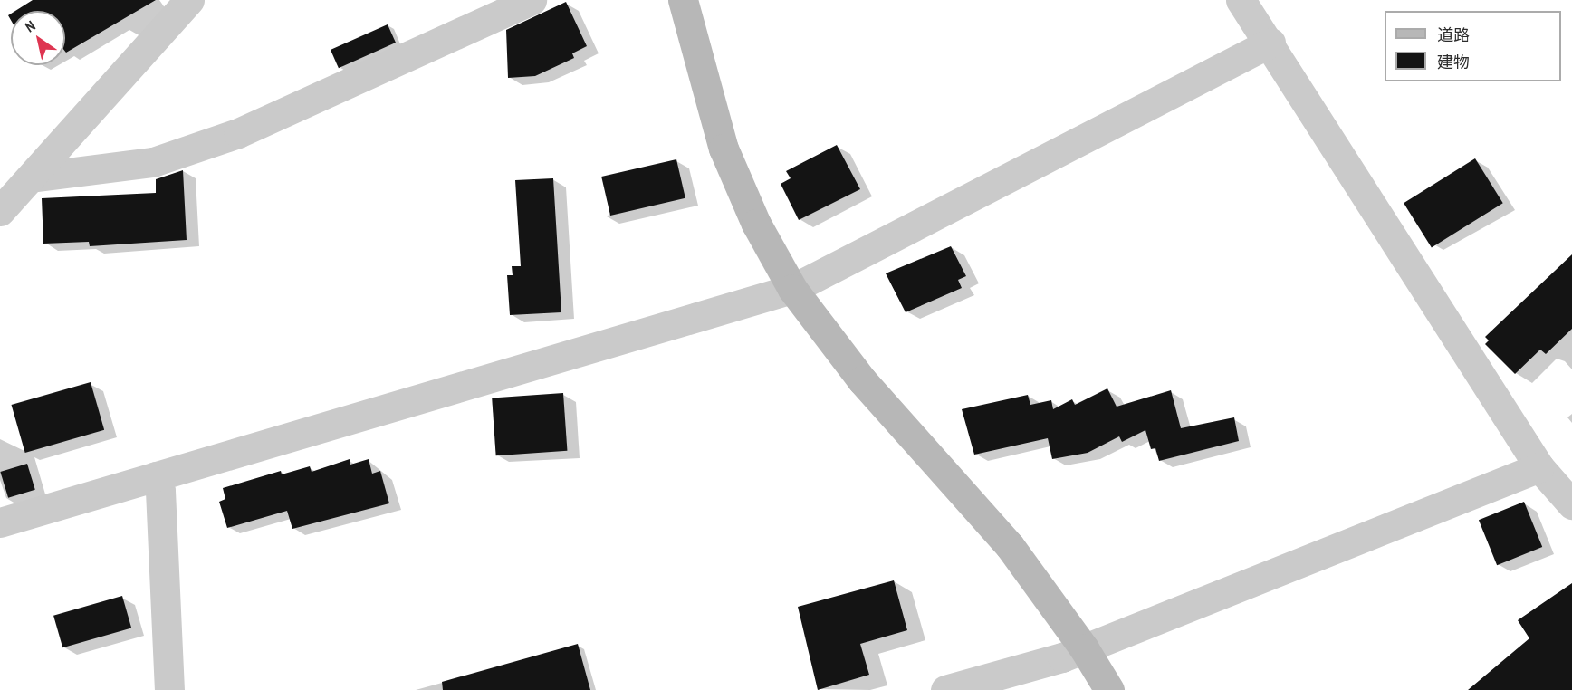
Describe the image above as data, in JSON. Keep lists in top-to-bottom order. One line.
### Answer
{"legend":["道路","建物"],"north":"top left"}
